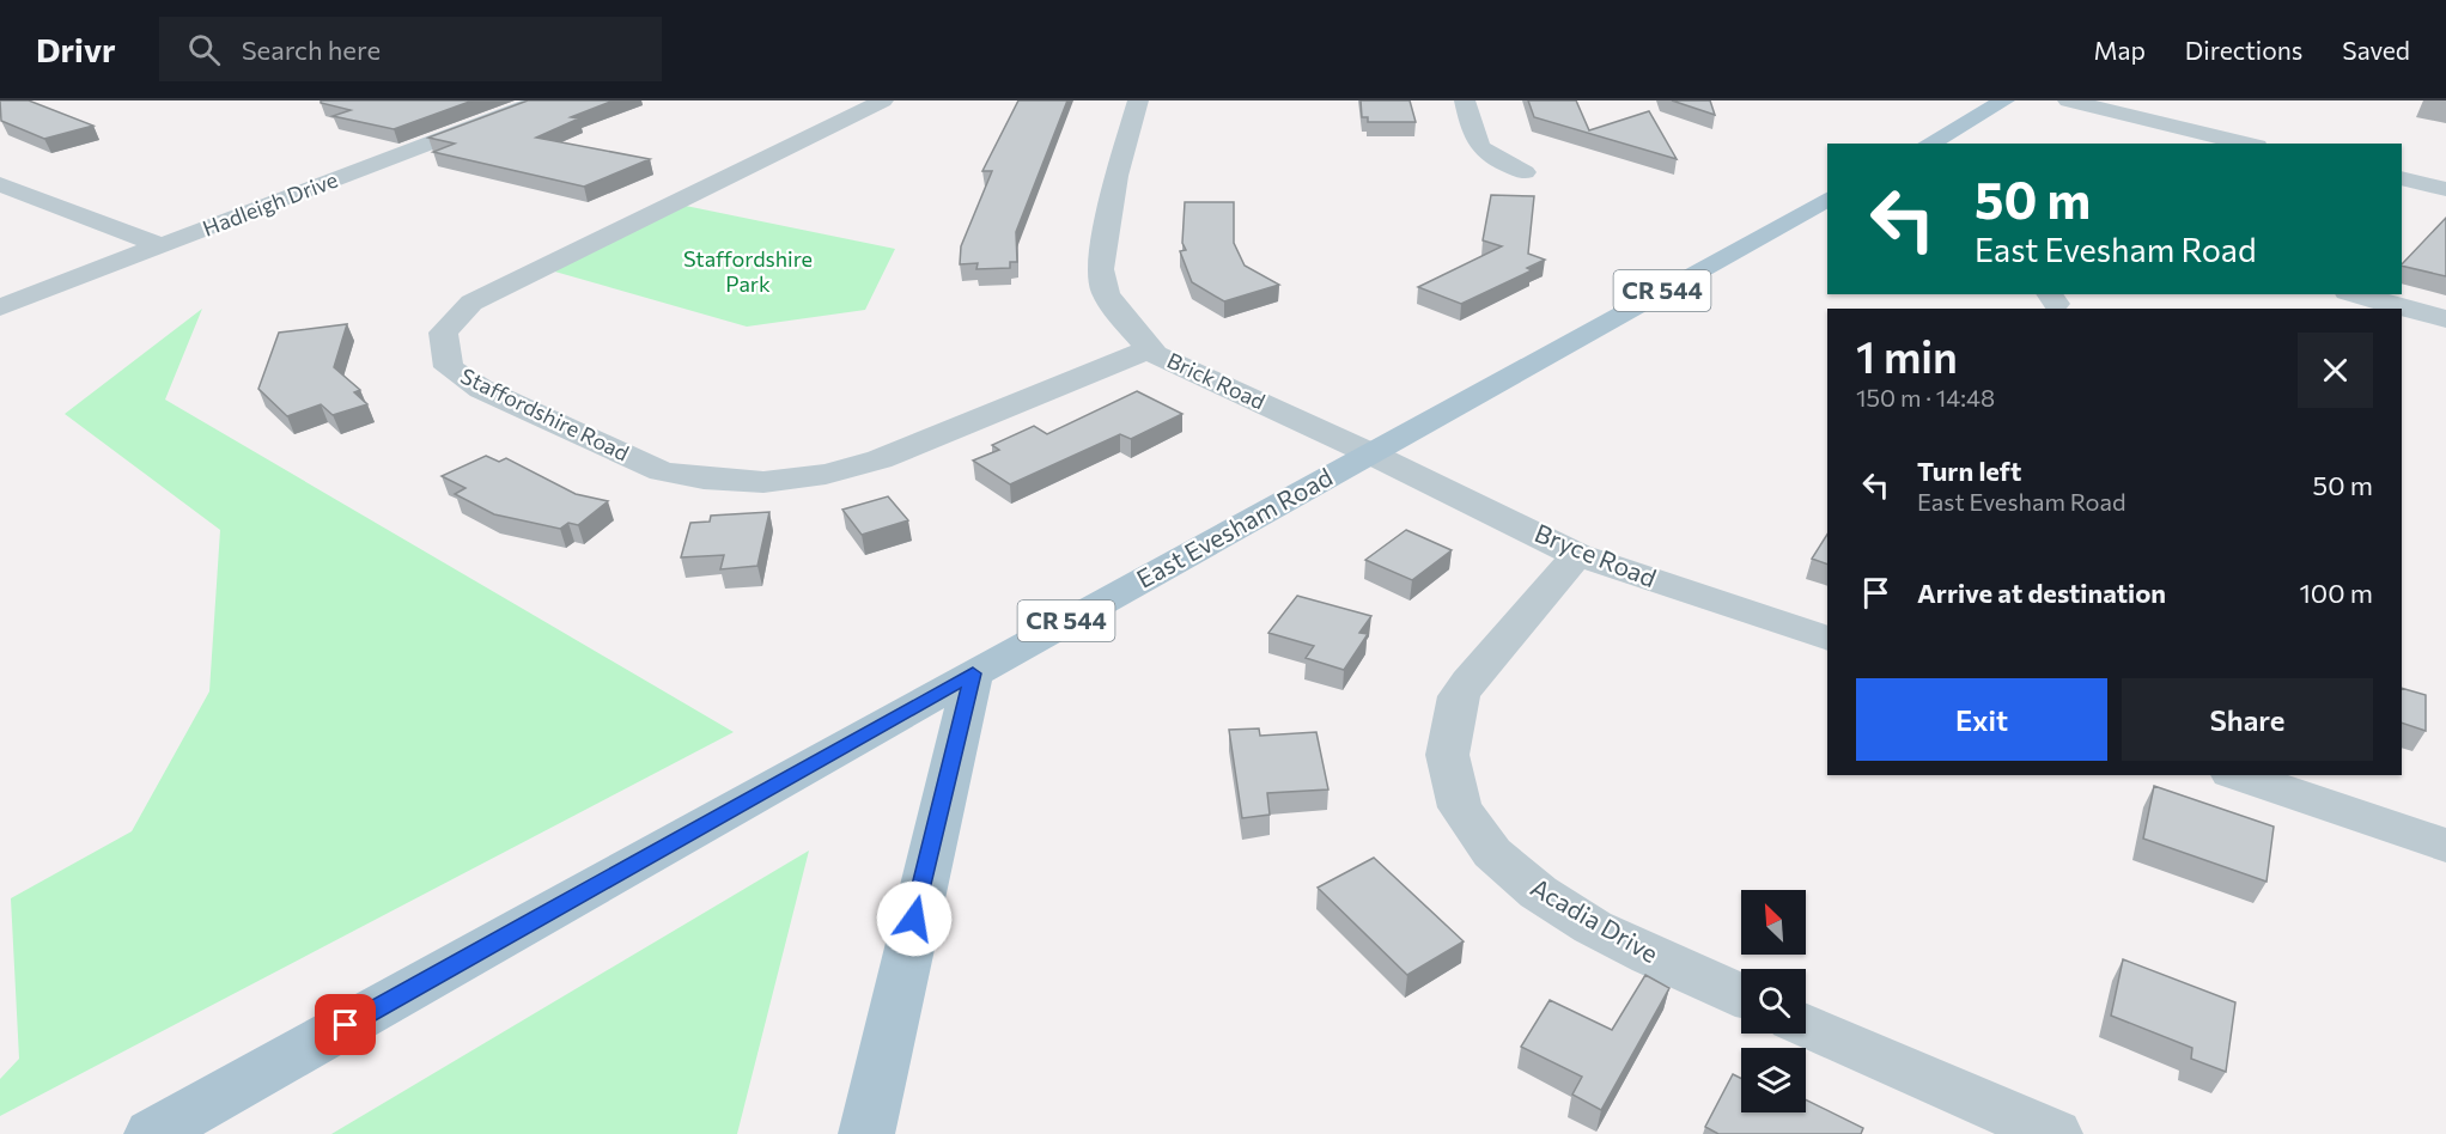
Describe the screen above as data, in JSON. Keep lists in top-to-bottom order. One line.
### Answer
{"streets":{"main road":["CR 544","East Evesham Road"],"street":["Hadleigh Drive","Brick Road","Staffordshire Road","Bryce Road","Acadia Drive"]},"crossings":[["Brick Road","Staffordshire Road"],["Brick Road","East Evesham Road"],["Brick Road","Bryce Road"],["East Evesham Road","Bryce Road"],["Bryce Road","Acadia Drive"]],"parks":["Staffordshire Park"],"north":"top left","page":{"header":"Drivr","search":"Search here","nav":["Map","Directions","Saved"],"turn":["50 m","East Evesham Road"],"heading":["1 min","150 m · 14:48"],"list":[{"name":"Turn left","note":"East Evesham Road","value":"50 m"},{"name":"Arrive at destination","value":"100 m"}],"buttons":["Exit","Share"]}}
